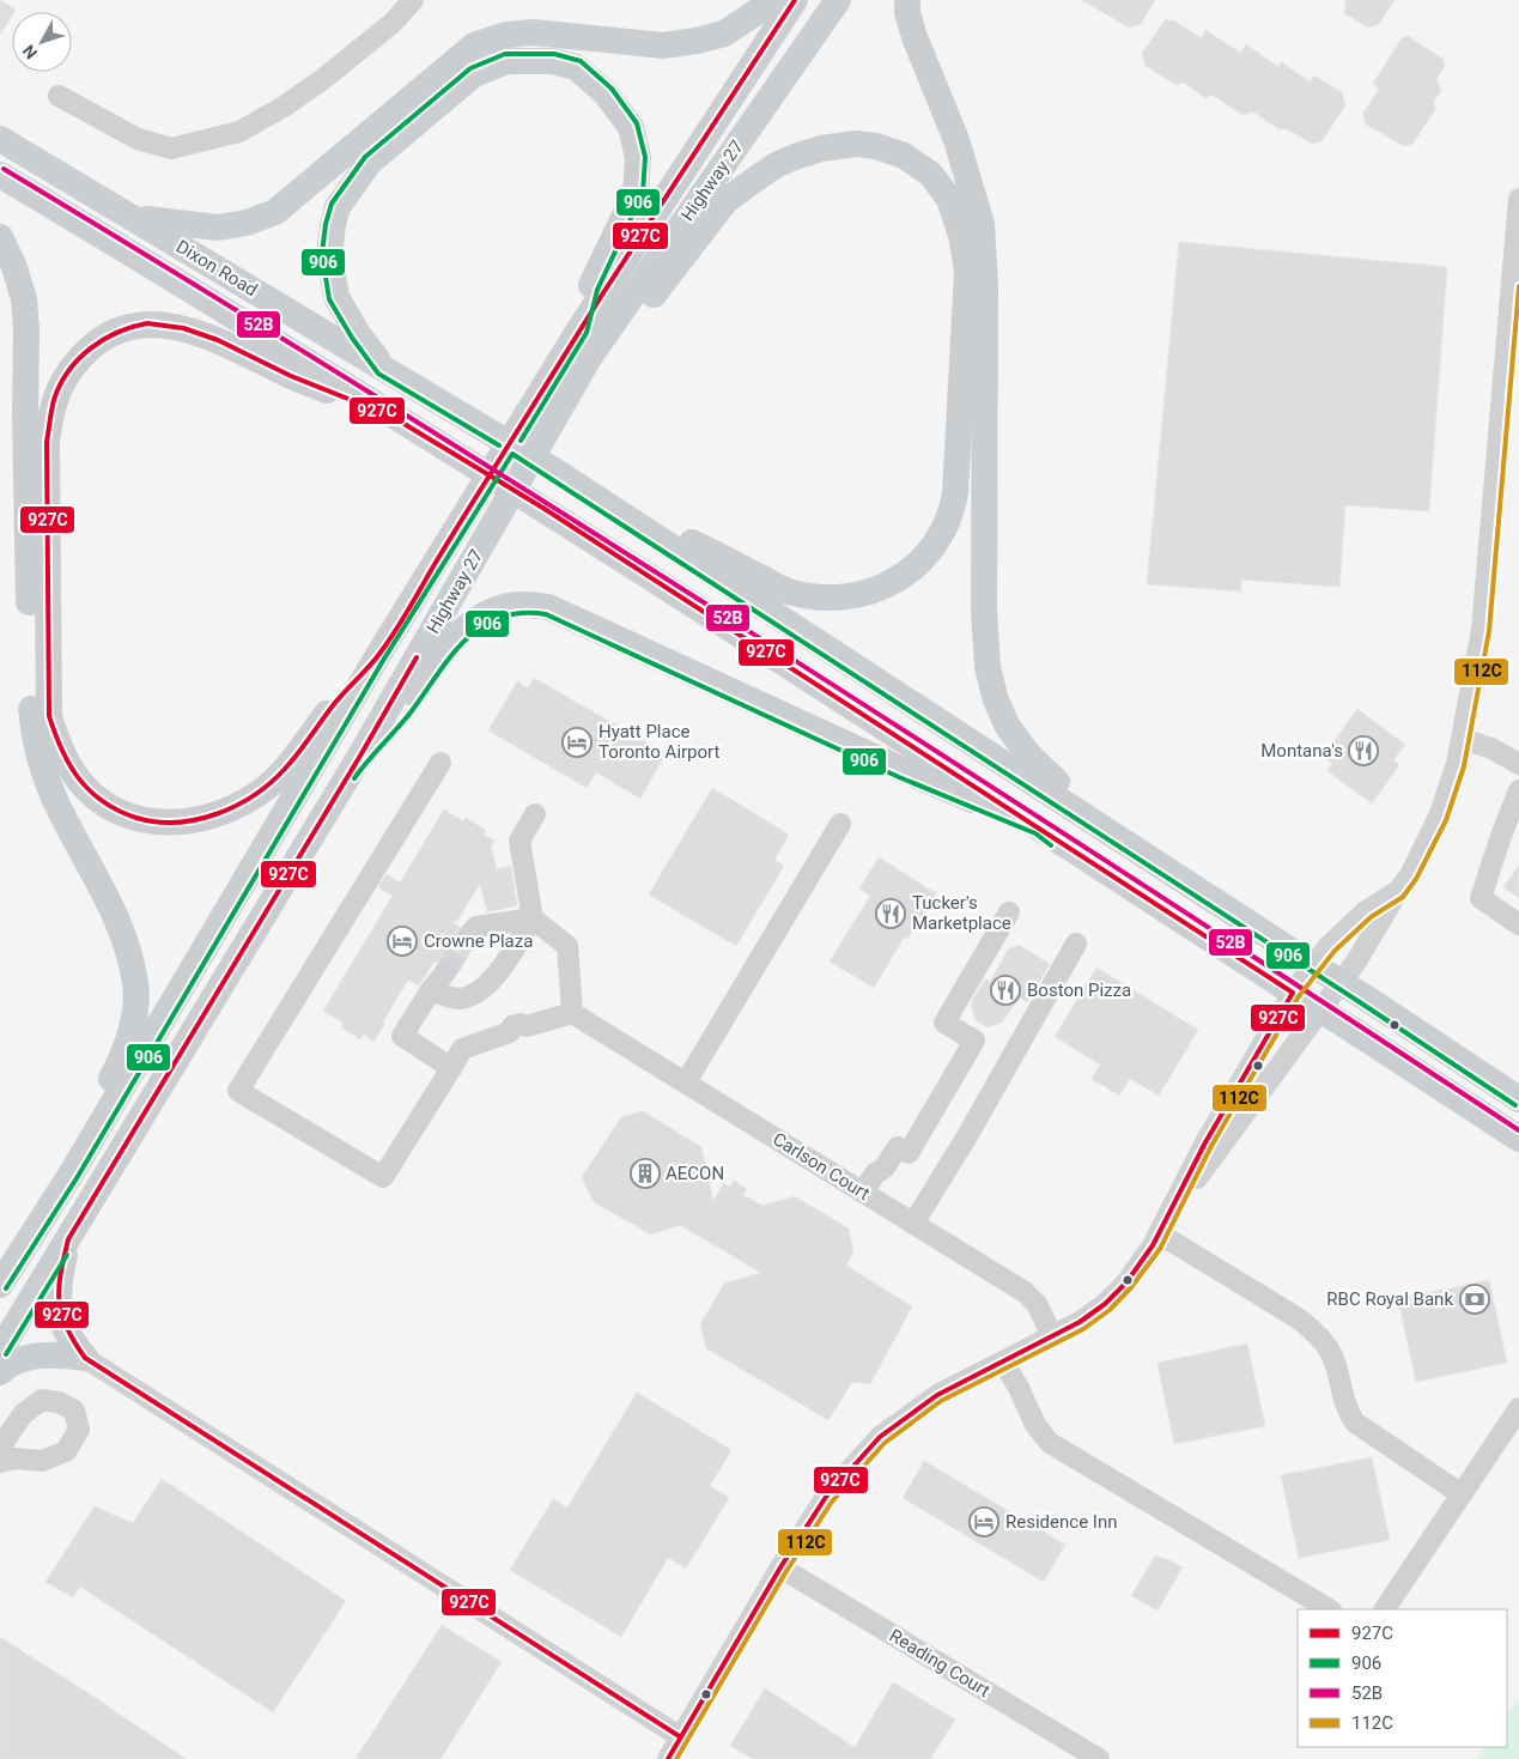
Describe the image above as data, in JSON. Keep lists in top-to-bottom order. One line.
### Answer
{"streets":{"main road":["Highway 27","Dixon Road"],"street":["Carlson Court","Reading Court"]},"places":{"hotel":["Hyatt Place Toronto Airport","Crowne Plaza","Residence Inn"],"restaurant":["Montana's","Tucker's Marketplace","Boston Pizza"],"building":["AECON"],"bank":["RBC Royal Bank"]},"lines":["transit line 927C","transit line 906","transit line 52B","transit line 112C"],"legend":["927C","906","52B","112C"],"north":"bottom left"}
